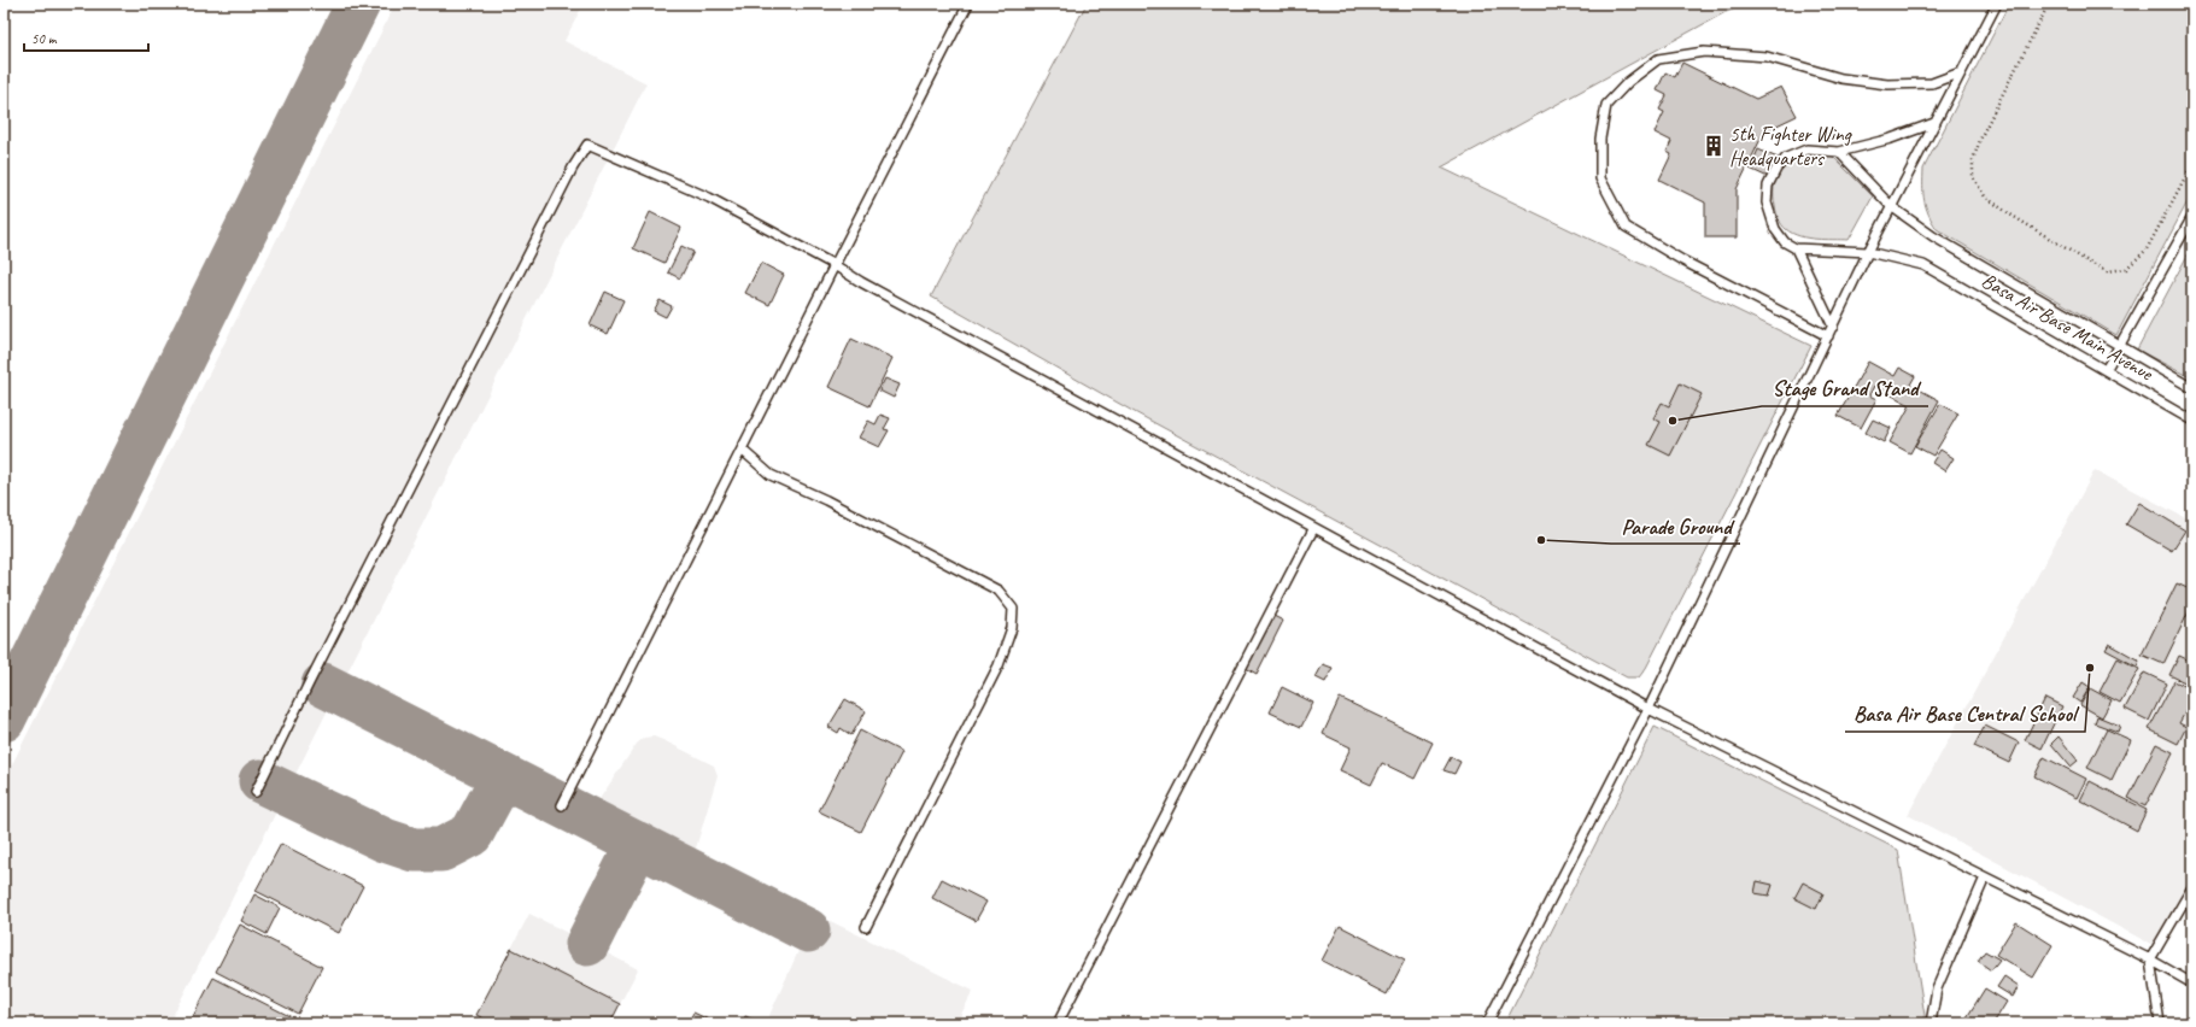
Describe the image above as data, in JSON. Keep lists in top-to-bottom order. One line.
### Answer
{"streets":{"lane":["Basa Air Base Main Avenue"]},"places":{"building":["5th Fighter Wing Headquarters"],"other":["Stage Grand Stand","Parade Ground","Basa Air Base Central School"]},"scale_bar":"50 m"}
